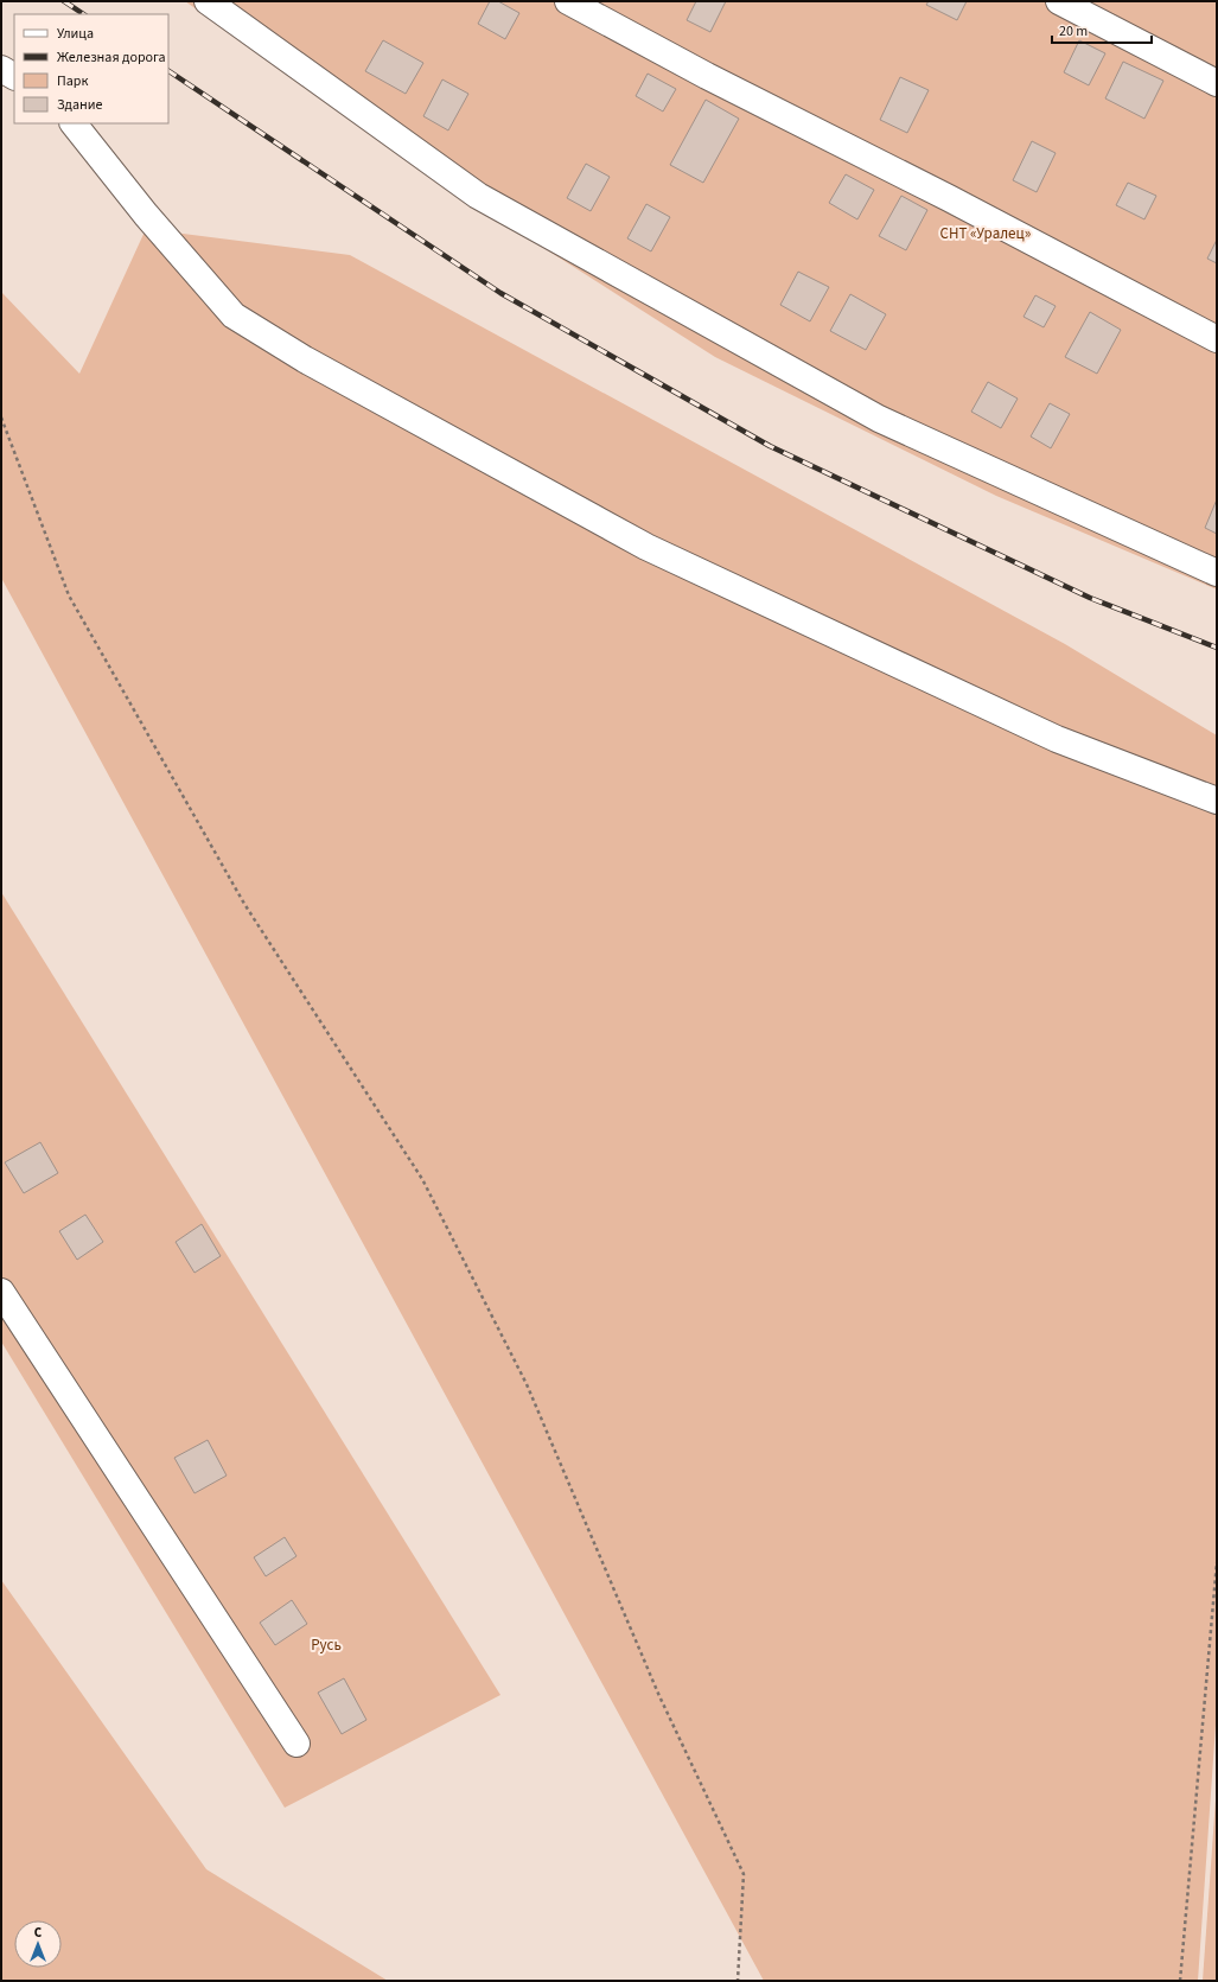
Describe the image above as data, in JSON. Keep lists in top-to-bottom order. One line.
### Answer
{"parks":["СНТ «Уралец»","Русь"],"legend":["Улица","Железная дорога","Парк","Здание"],"scale_bar":"20 m","north":"top"}
